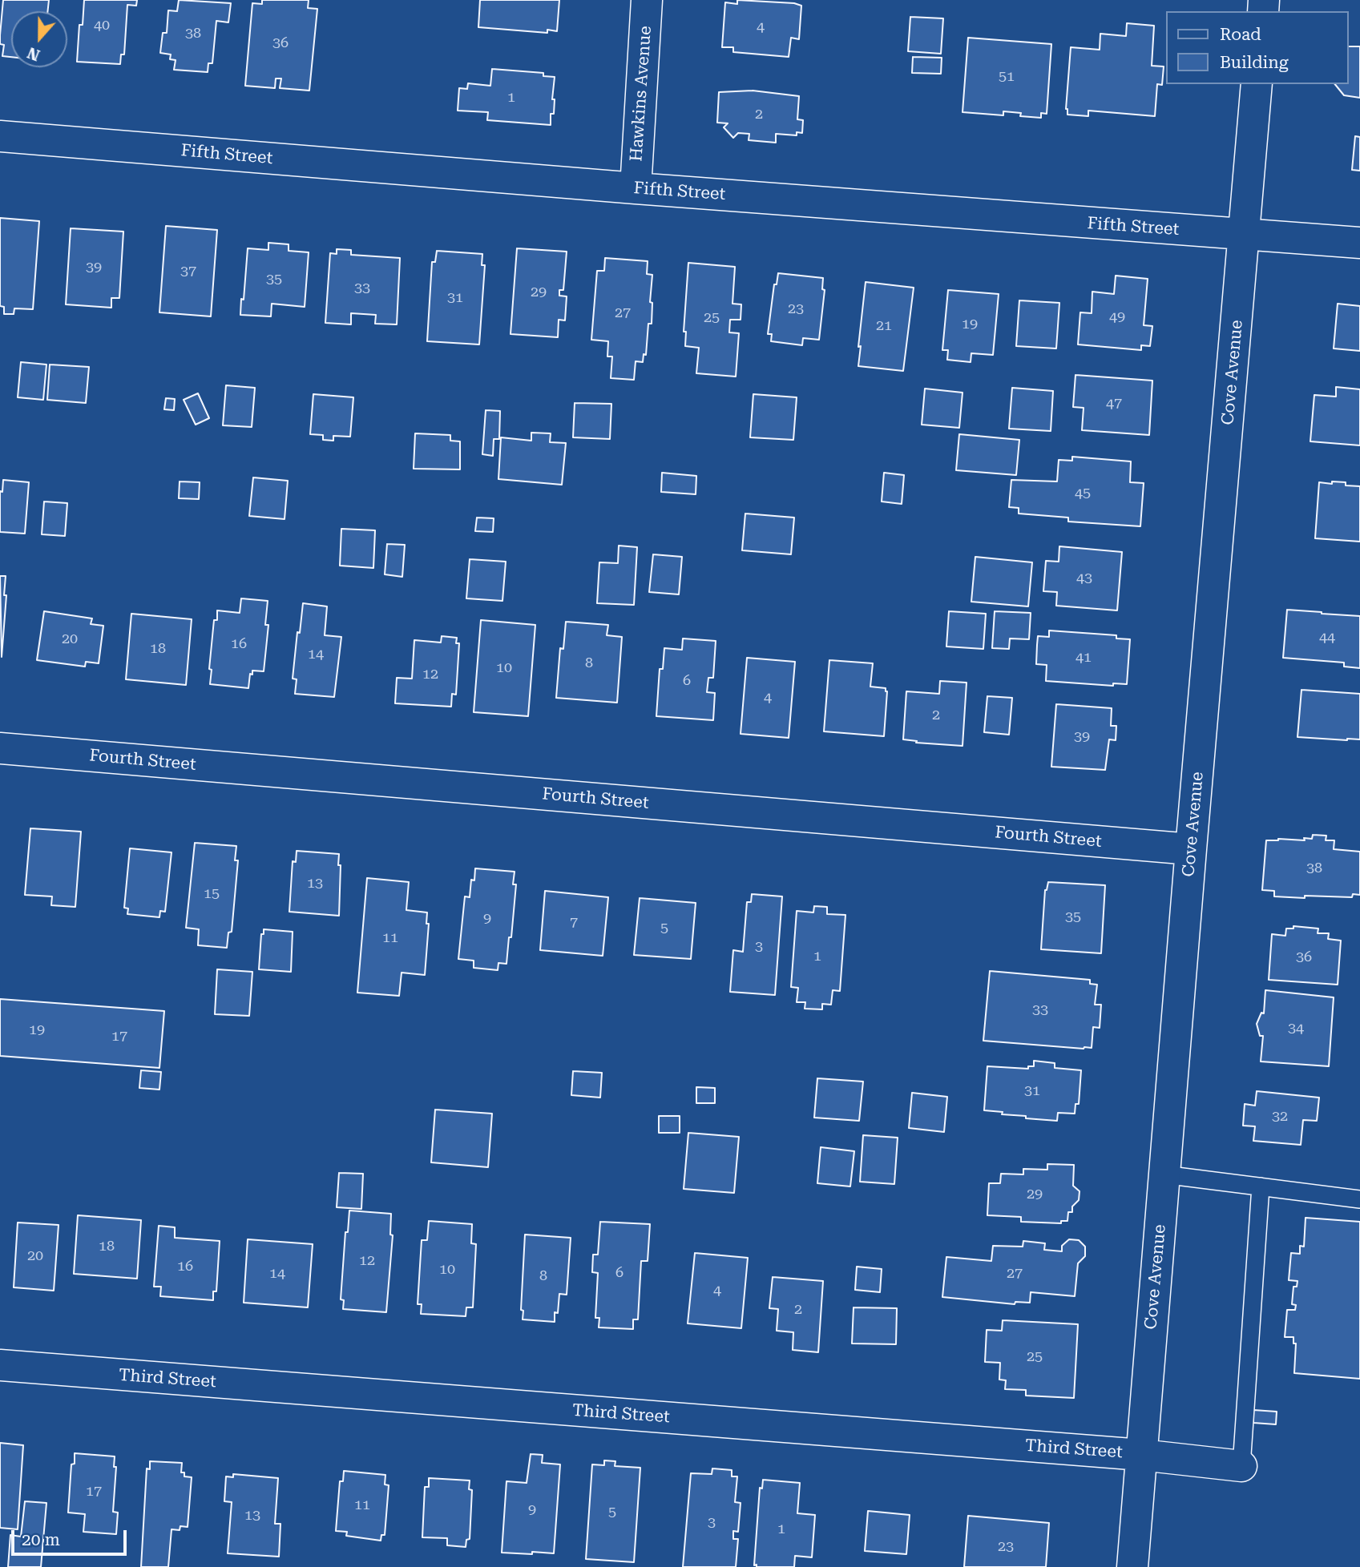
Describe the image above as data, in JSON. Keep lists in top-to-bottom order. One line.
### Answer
{"streets":{"street":["Hawkins Avenue","Fifth Street","Cove Avenue","Fourth Street","Third Street"]},"crossings":[["Hawkins Avenue","Fifth Street"],["Fifth Street","Cove Avenue"],["Cove Avenue","Fourth Street"],["Cove Avenue","Third Street"]],"house_numbers":["40","4","38","36","51","1","2","39","37","35","33","29","31","23","27","49","25","19","21","47","45","43","44","20","16","18","14","41","8","10","12","6","4","2","39","38","13","15","35","9","7","5","11","3","1","36","33","34","19","17","31","32","29","18","20","12","16","10","6","14","27","8","4","2","25","17","11","9","5","13","3","1","23"],"legend":["Road","Building"],"scale_bar":"20 m","north":"bottom"}
